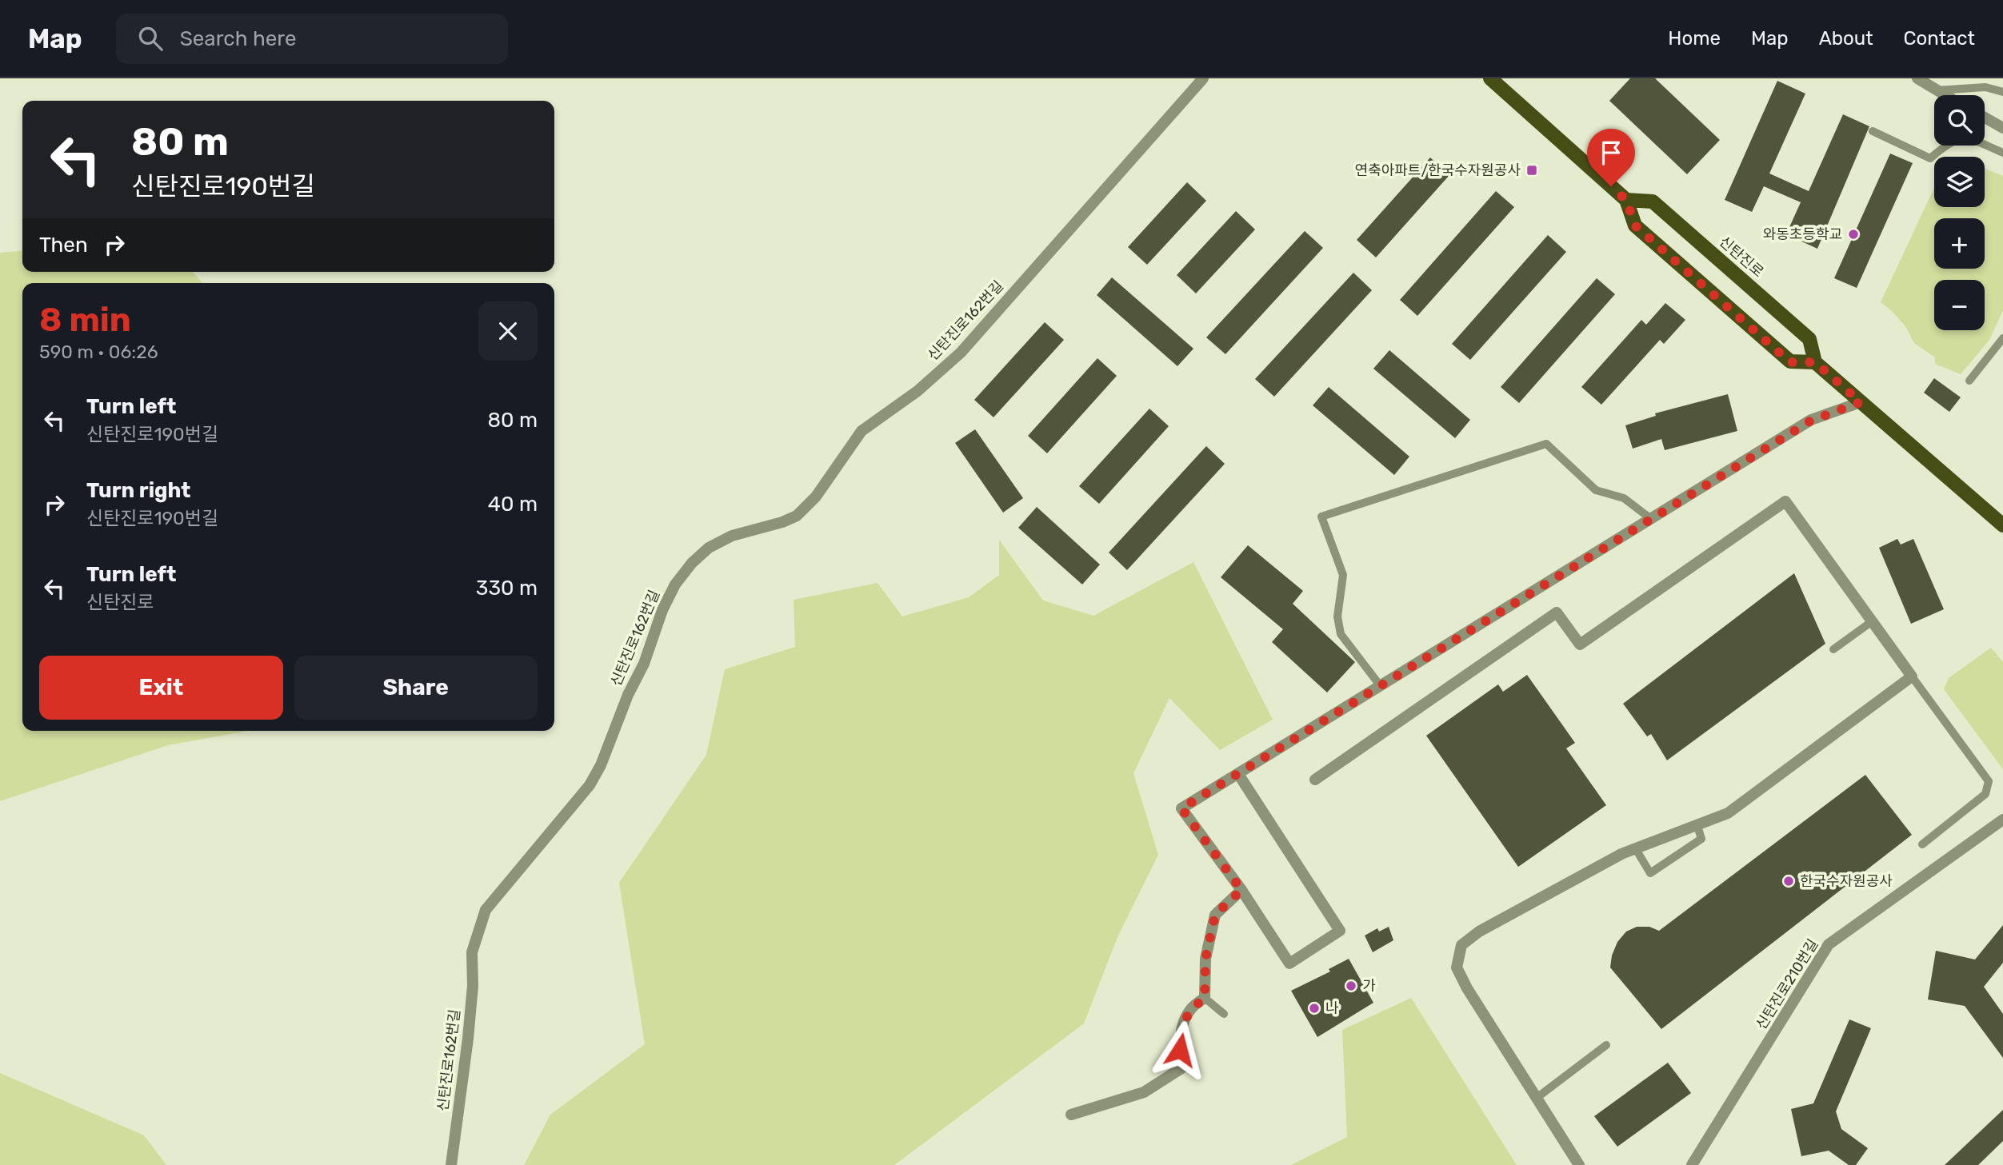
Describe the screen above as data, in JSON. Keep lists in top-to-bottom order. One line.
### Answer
{"streets":{"main road":["신탄진로"],"street":["신탄진로162번길","신탄진로210번길"]},"places":{"transit":["연축아파트/한국수자원공사"],"other":["와동초등학교","한국수자원공사","가","나"]},"page":{"header":"Map","search":"Search here","nav":["Home","Map","About","Contact"],"map_buttons":["+","−"],"turn":["80 m","신탄진로190번길"],"then":"Then","heading":["8 min","590 m · 06:26"],"list":[{"name":"Turn left","note":"신탄진로190번길","value":"80 m"},{"name":"Turn right","note":"신탄진로190번길","value":"40 m"},{"name":"Turn left","note":"신탄진로","value":"330 m"}],"buttons":["Exit","Share"]}}
